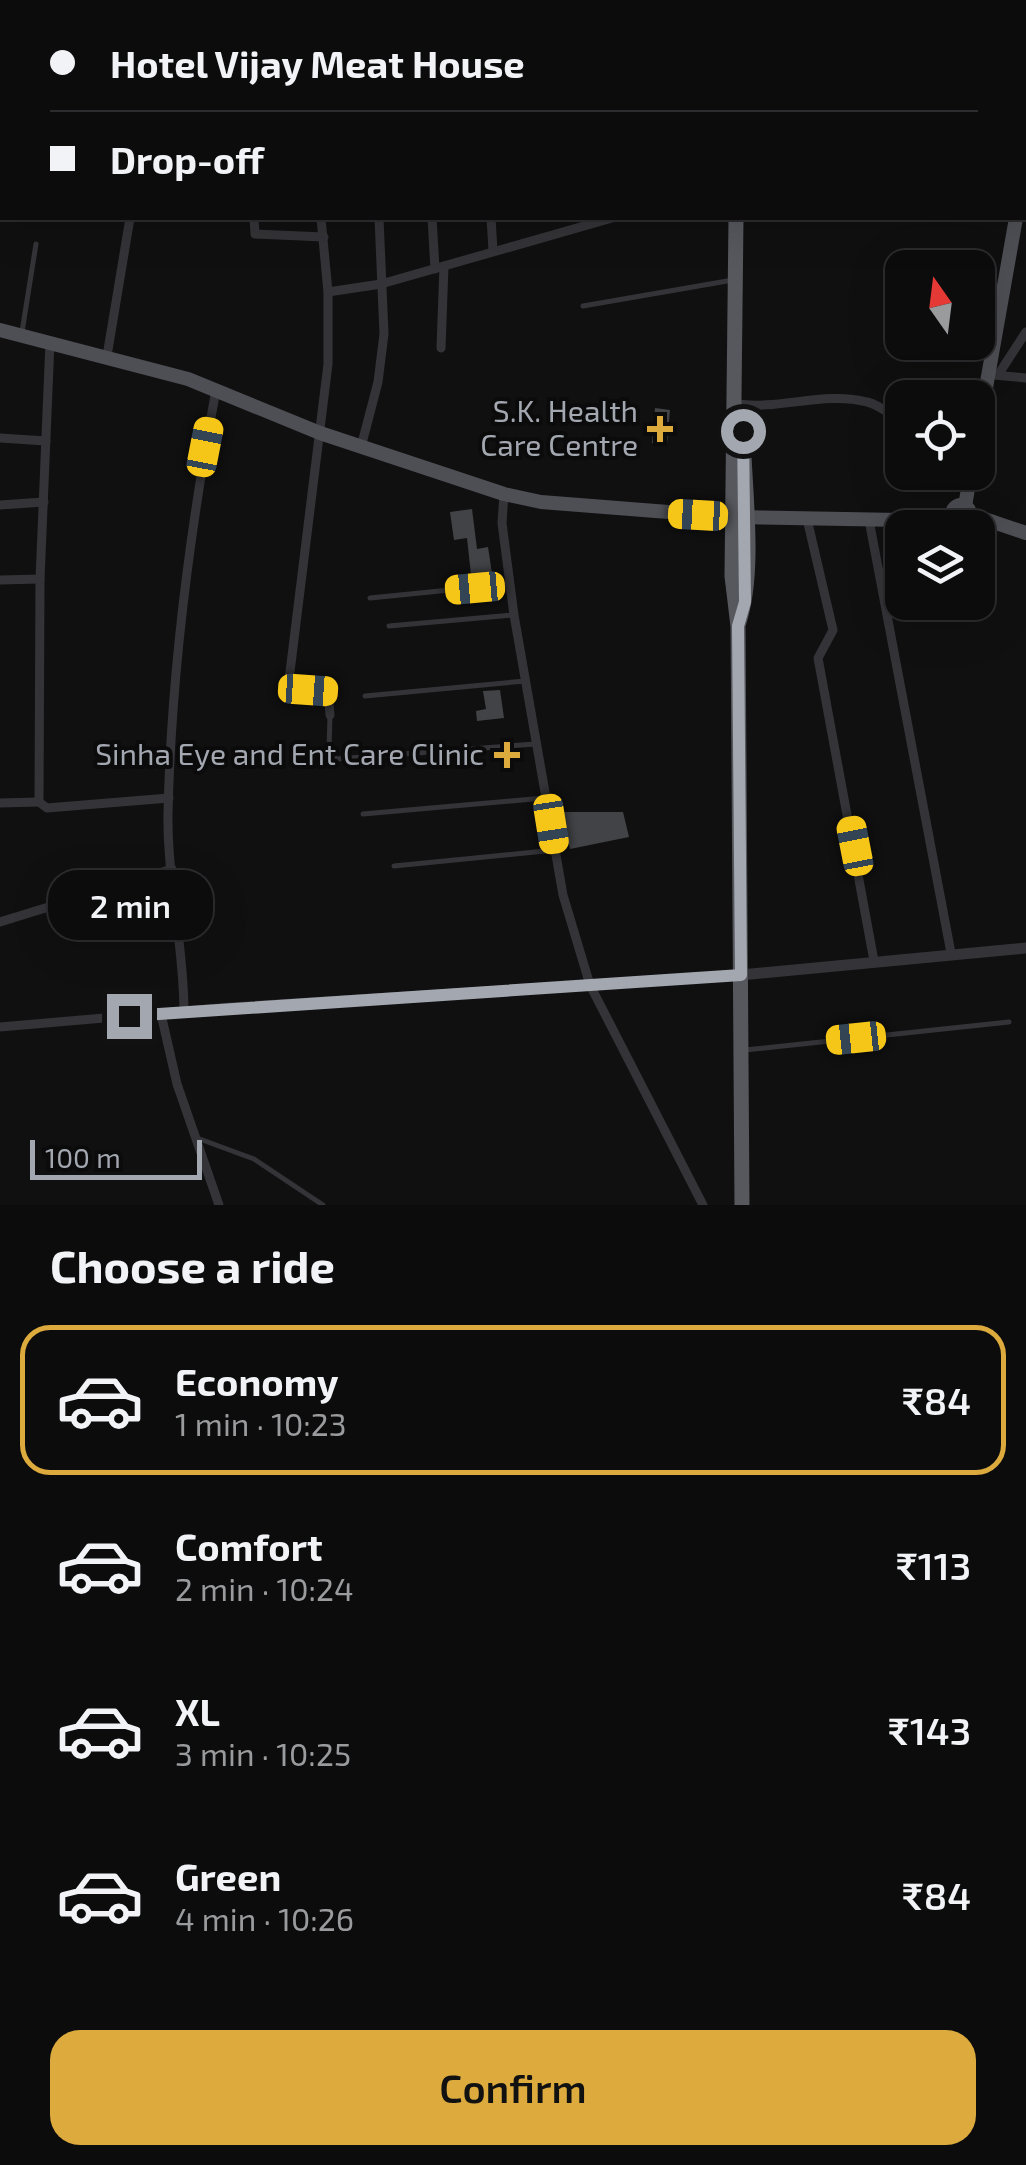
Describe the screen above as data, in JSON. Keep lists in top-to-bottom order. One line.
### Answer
{"places":{"health":["S.K. Health Care Centre","Sinha Eye and Ent Care Clinic"]},"scale_bar":"100 m","north":"top","page":{"banner":["Hotel Vijay Meat House","Drop-off"],"bubble":"2 min","scale":"100 m","heading":"Choose a ride","list":[{"name":"Economy","note":"1 min · 10:23","value":"₹84"},{"name":"Comfort","note":"2 min · 10:24","value":"₹113"},{"name":"XL","note":"3 min · 10:25","value":"₹143"},{"name":"Green","note":"4 min · 10:26","value":"₹84"}],"buttons":"Confirm"}}
